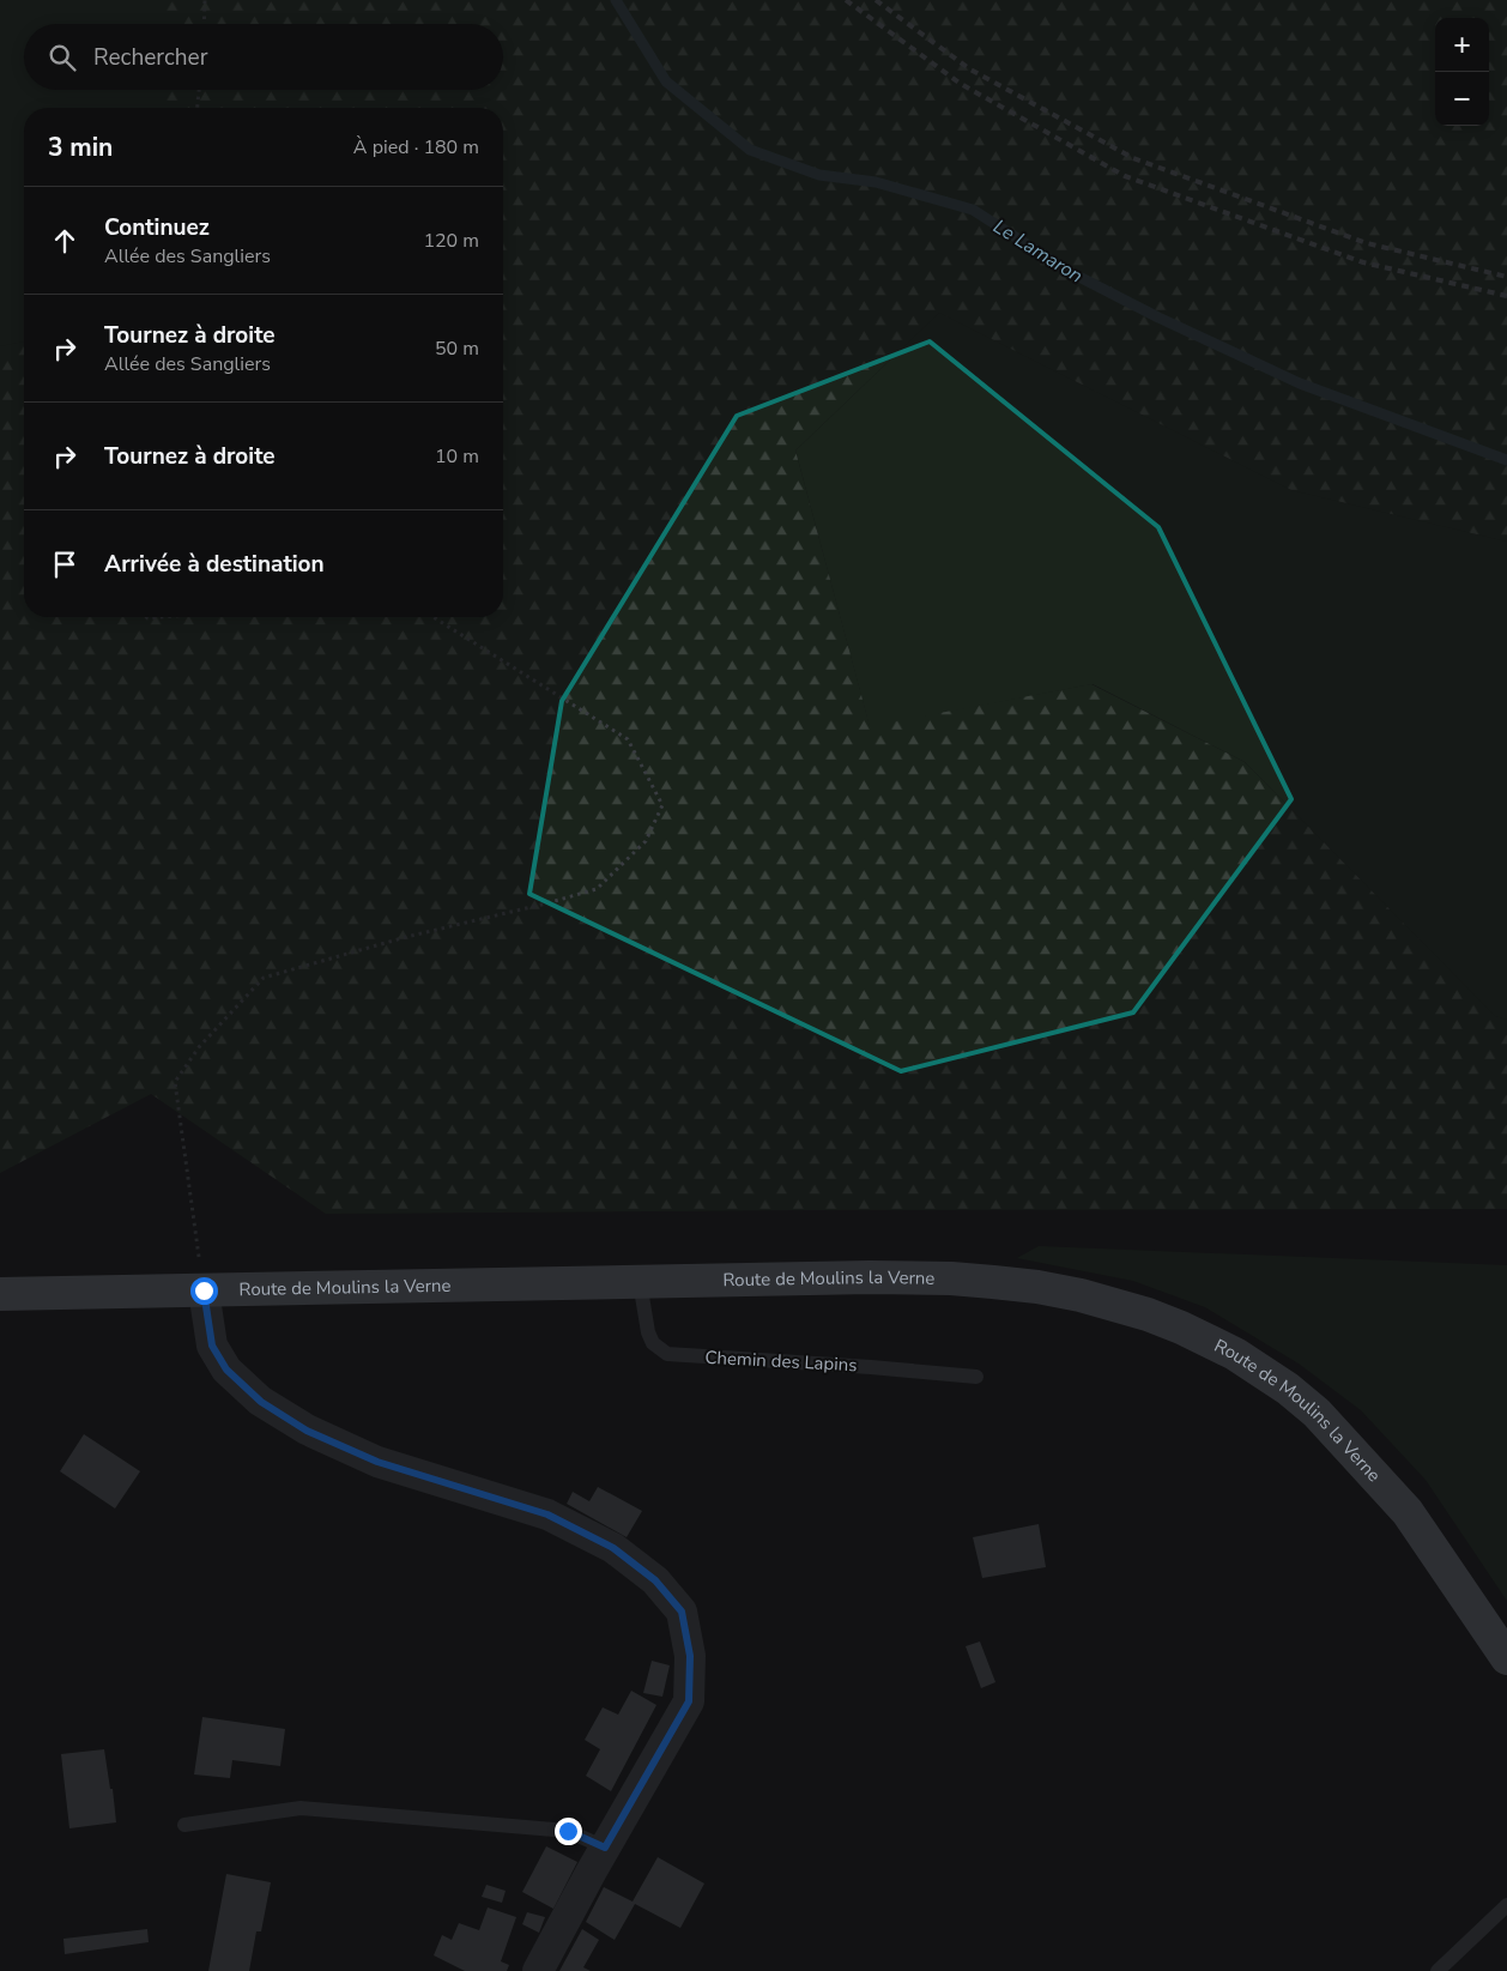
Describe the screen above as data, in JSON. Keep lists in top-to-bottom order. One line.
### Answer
{"streets":{"main road":["Route de Moulins la Verne"],"lane":["Chemin des Lapins"]},"crossings":[["Route de Moulins la Verne","Chemin des Lapins"]],"water":["Le Lamaron"],"page":{"map_buttons":["+","−"],"search":"Rechercher","heading":["3 min","À pied · 180 m"],"list":[["Continuez","Allée des Sangliers","120 m"],["Tournez à droite","Allée des Sangliers","50 m"],["Tournez à droite","10 m"],"Arrivée à destination"]}}
